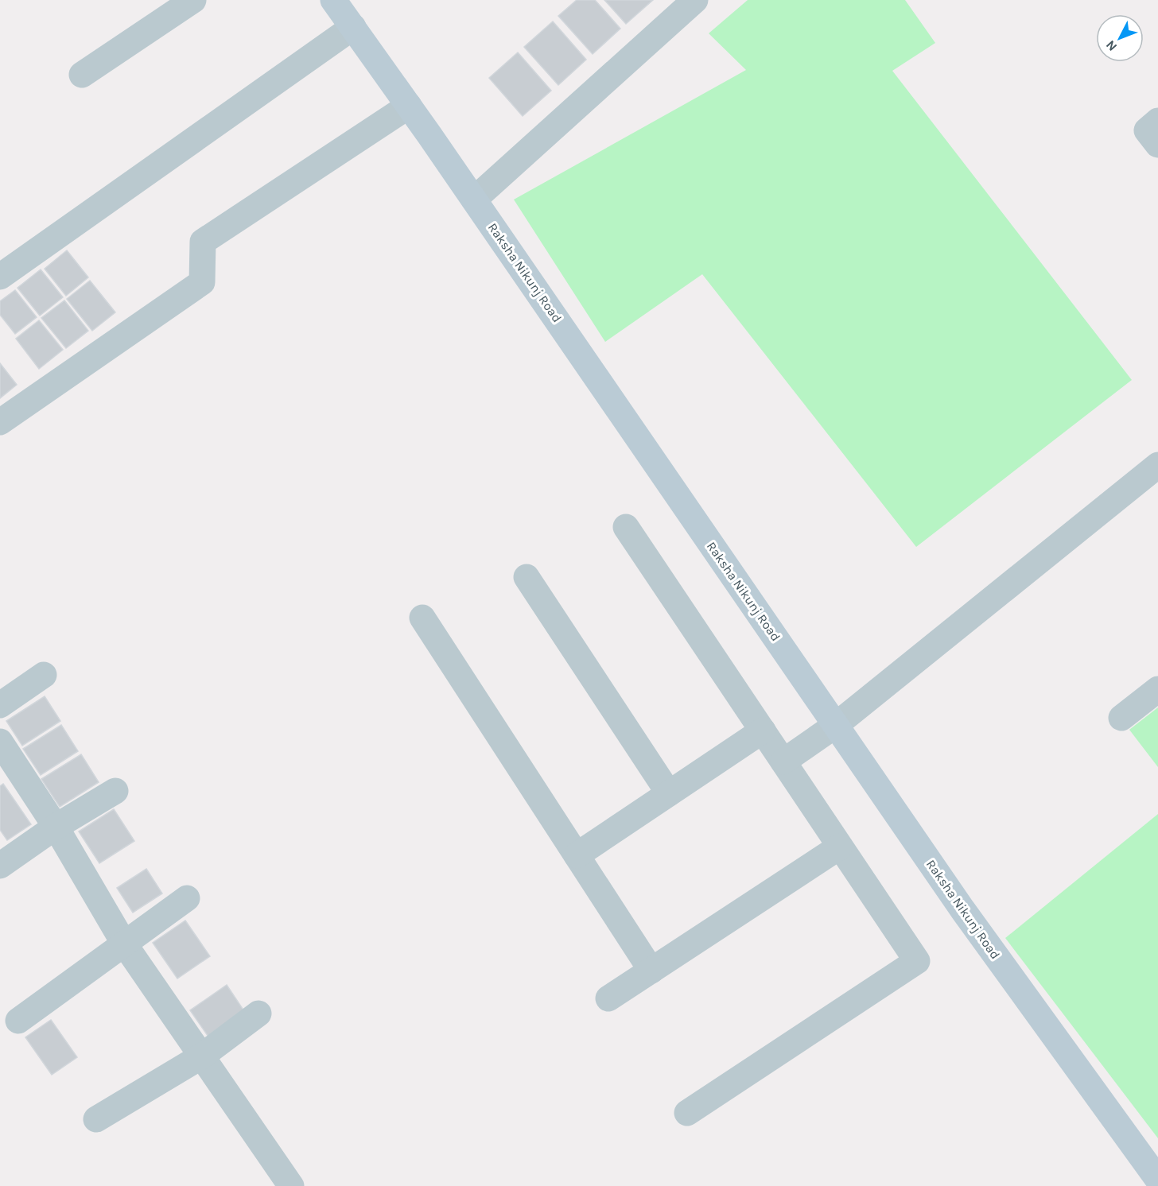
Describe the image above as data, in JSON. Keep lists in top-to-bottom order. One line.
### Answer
{"streets":{"street":["Raksha Nikunj Road"]},"north":"bottom left"}
